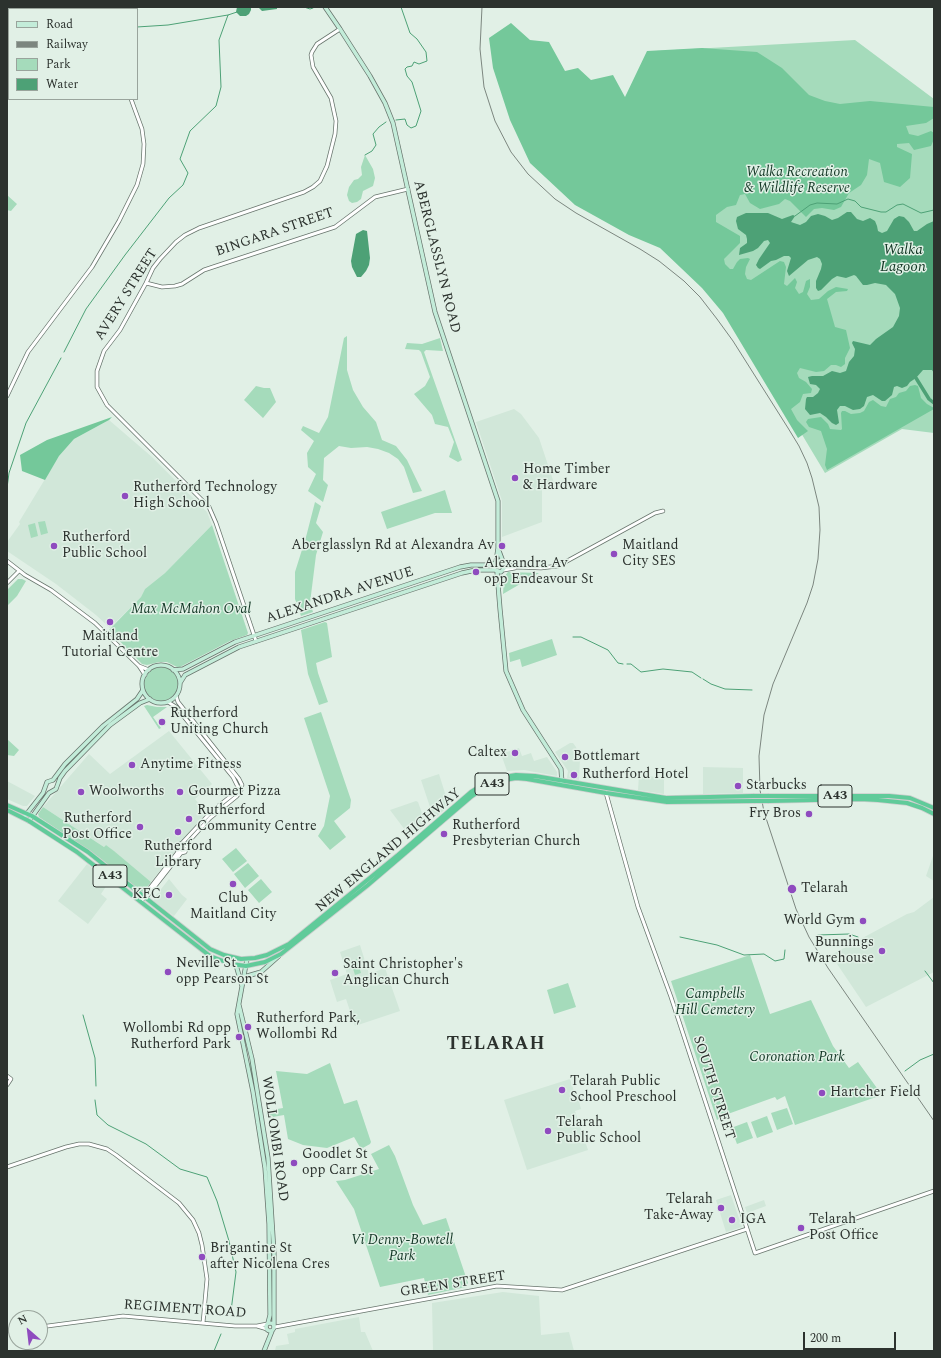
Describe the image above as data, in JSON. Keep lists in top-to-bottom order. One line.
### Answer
{"streets":{"highway":["A43","NEW ENGLAND HIGHWAY"],"main road":["ABERGLASSLYN ROAD","ALEXANDRA AVENUE","WOLLOMBI ROAD"],"street":["BINGARA STREET","AVERY STREET","SOUTH STREET","GREEN STREET","REGIMENT ROAD"]},"crossings":[["BINGARA STREET","ABERGLASSLYN ROAD"],["BINGARA STREET","AVERY STREET"],["ABERGLASSLYN ROAD","AVERY STREET"],["ABERGLASSLYN ROAD","ALEXANDRA AVENUE"],["AVERY STREET","ALEXANDRA AVENUE"],["NEW ENGLAND HIGHWAY","SOUTH STREET"],["NEW ENGLAND HIGHWAY","WOLLOMBI ROAD"],["SOUTH STREET","GREEN STREET"],["WOLLOMBI ROAD","GREEN STREET"],["WOLLOMBI ROAD","REGIMENT ROAD"]],"districts":["TELARAH"],"water":["Walka Lagoon"],"parks":["Walka Recreation & Wildlife Reserve","Max McMahon Oval","Campbells Hill Cemetery","Coronation Park","Vi Denny-Bowtell Park"],"places":["Home Timber & Hardware","Rutherford Technology High School","Rutherford Public School","Aberglasslyn Rd at Alexandra Av","Maitland City SES","Alexandra Av opp Endeavour St","Maitland Tutorial Centre","Rutherford Uniting Church","Caltex","Bottlemart","Anytime Fitness","Rutherford Hotel","Starbucks","Woolworths","Gourmet Pizza","Fry Bros","Rutherford Community Centre","Rutherford Post Office","Rutherford Library","Rutherford Presbyterian Church","Club Maitland City","Telarah","KFC","World Gym","Bunnings Warehouse","Neville St opp Pearson St","Saint Christopher's Anglican Church","Rutherford Park, Wollombi Rd","Wollombi Rd opp Rutherford Park","Telarah Public School Preschool","Hartcher Field","Telarah Public School","Goodlet St opp Carr St","Telarah Take-Away","IGA","Telarah Post Office","Brigantine St after Nicolena Cres"],"legend":["Road","Railway","Park","Water"],"scale_bar":"200 m","north":"top left"}
